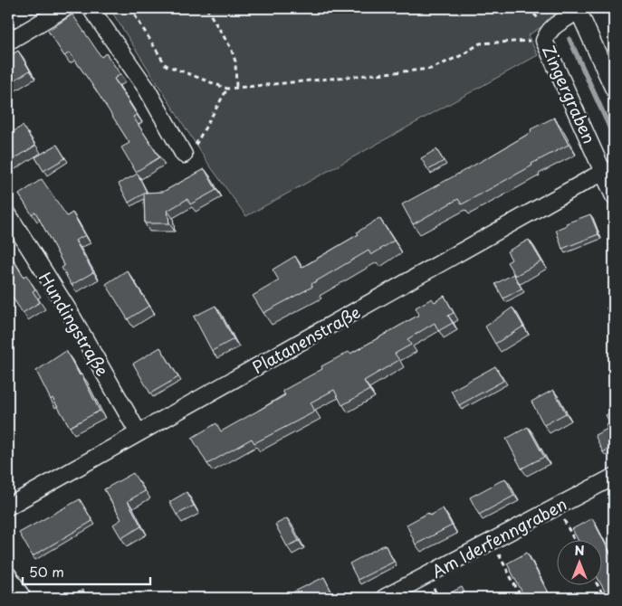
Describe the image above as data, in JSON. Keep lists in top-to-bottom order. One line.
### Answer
{"streets":{"street":["Zingergraben","Hundingstraße","Platanenstraße","Am Iderfenngraben"]},"crossings":[["Zingergraben","Platanenstraße"],["Hundingstraße","Platanenstraße"]],"scale_bar":"50 m","north":"top"}
